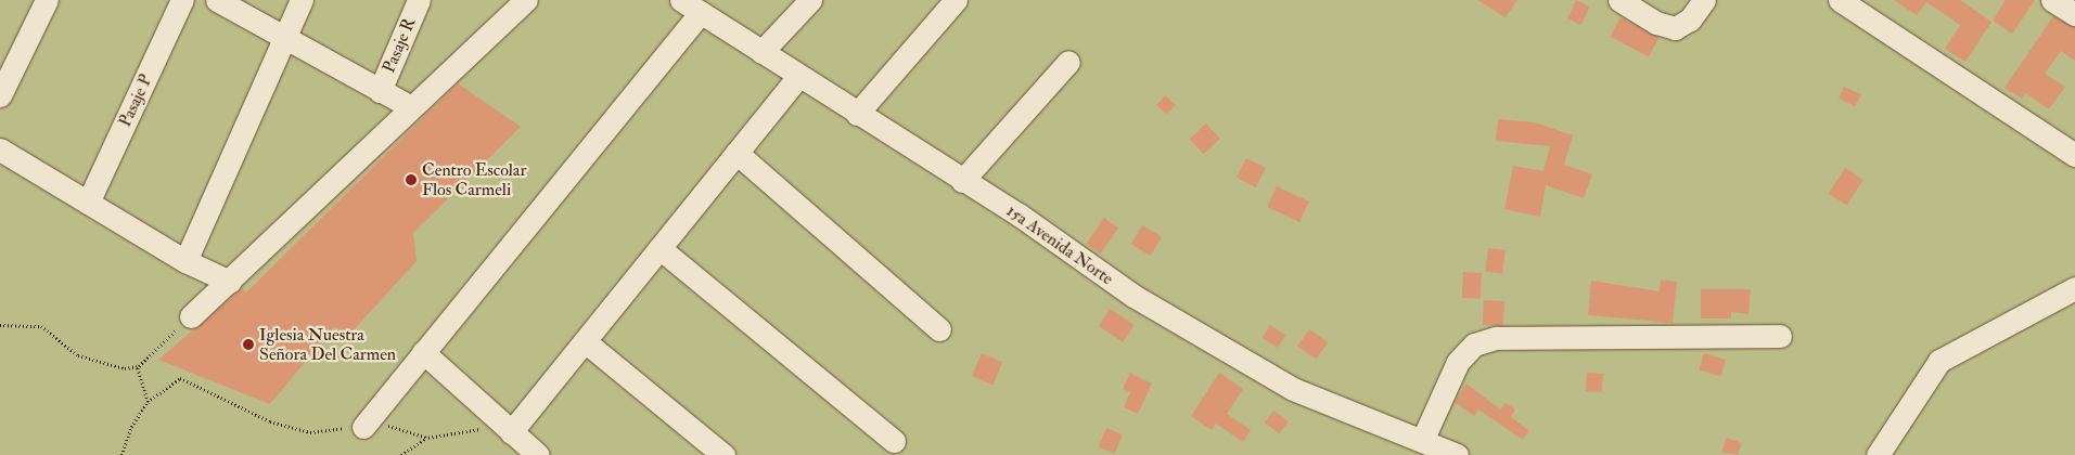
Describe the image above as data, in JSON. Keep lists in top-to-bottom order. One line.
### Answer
{"streets":{"street":["Pasaje R","Pasaje P","15a Avenida Norte"]},"places":["Centro Escolar Flos Carmeli","Iglesia Nuestra Señora Del Carmen"]}
